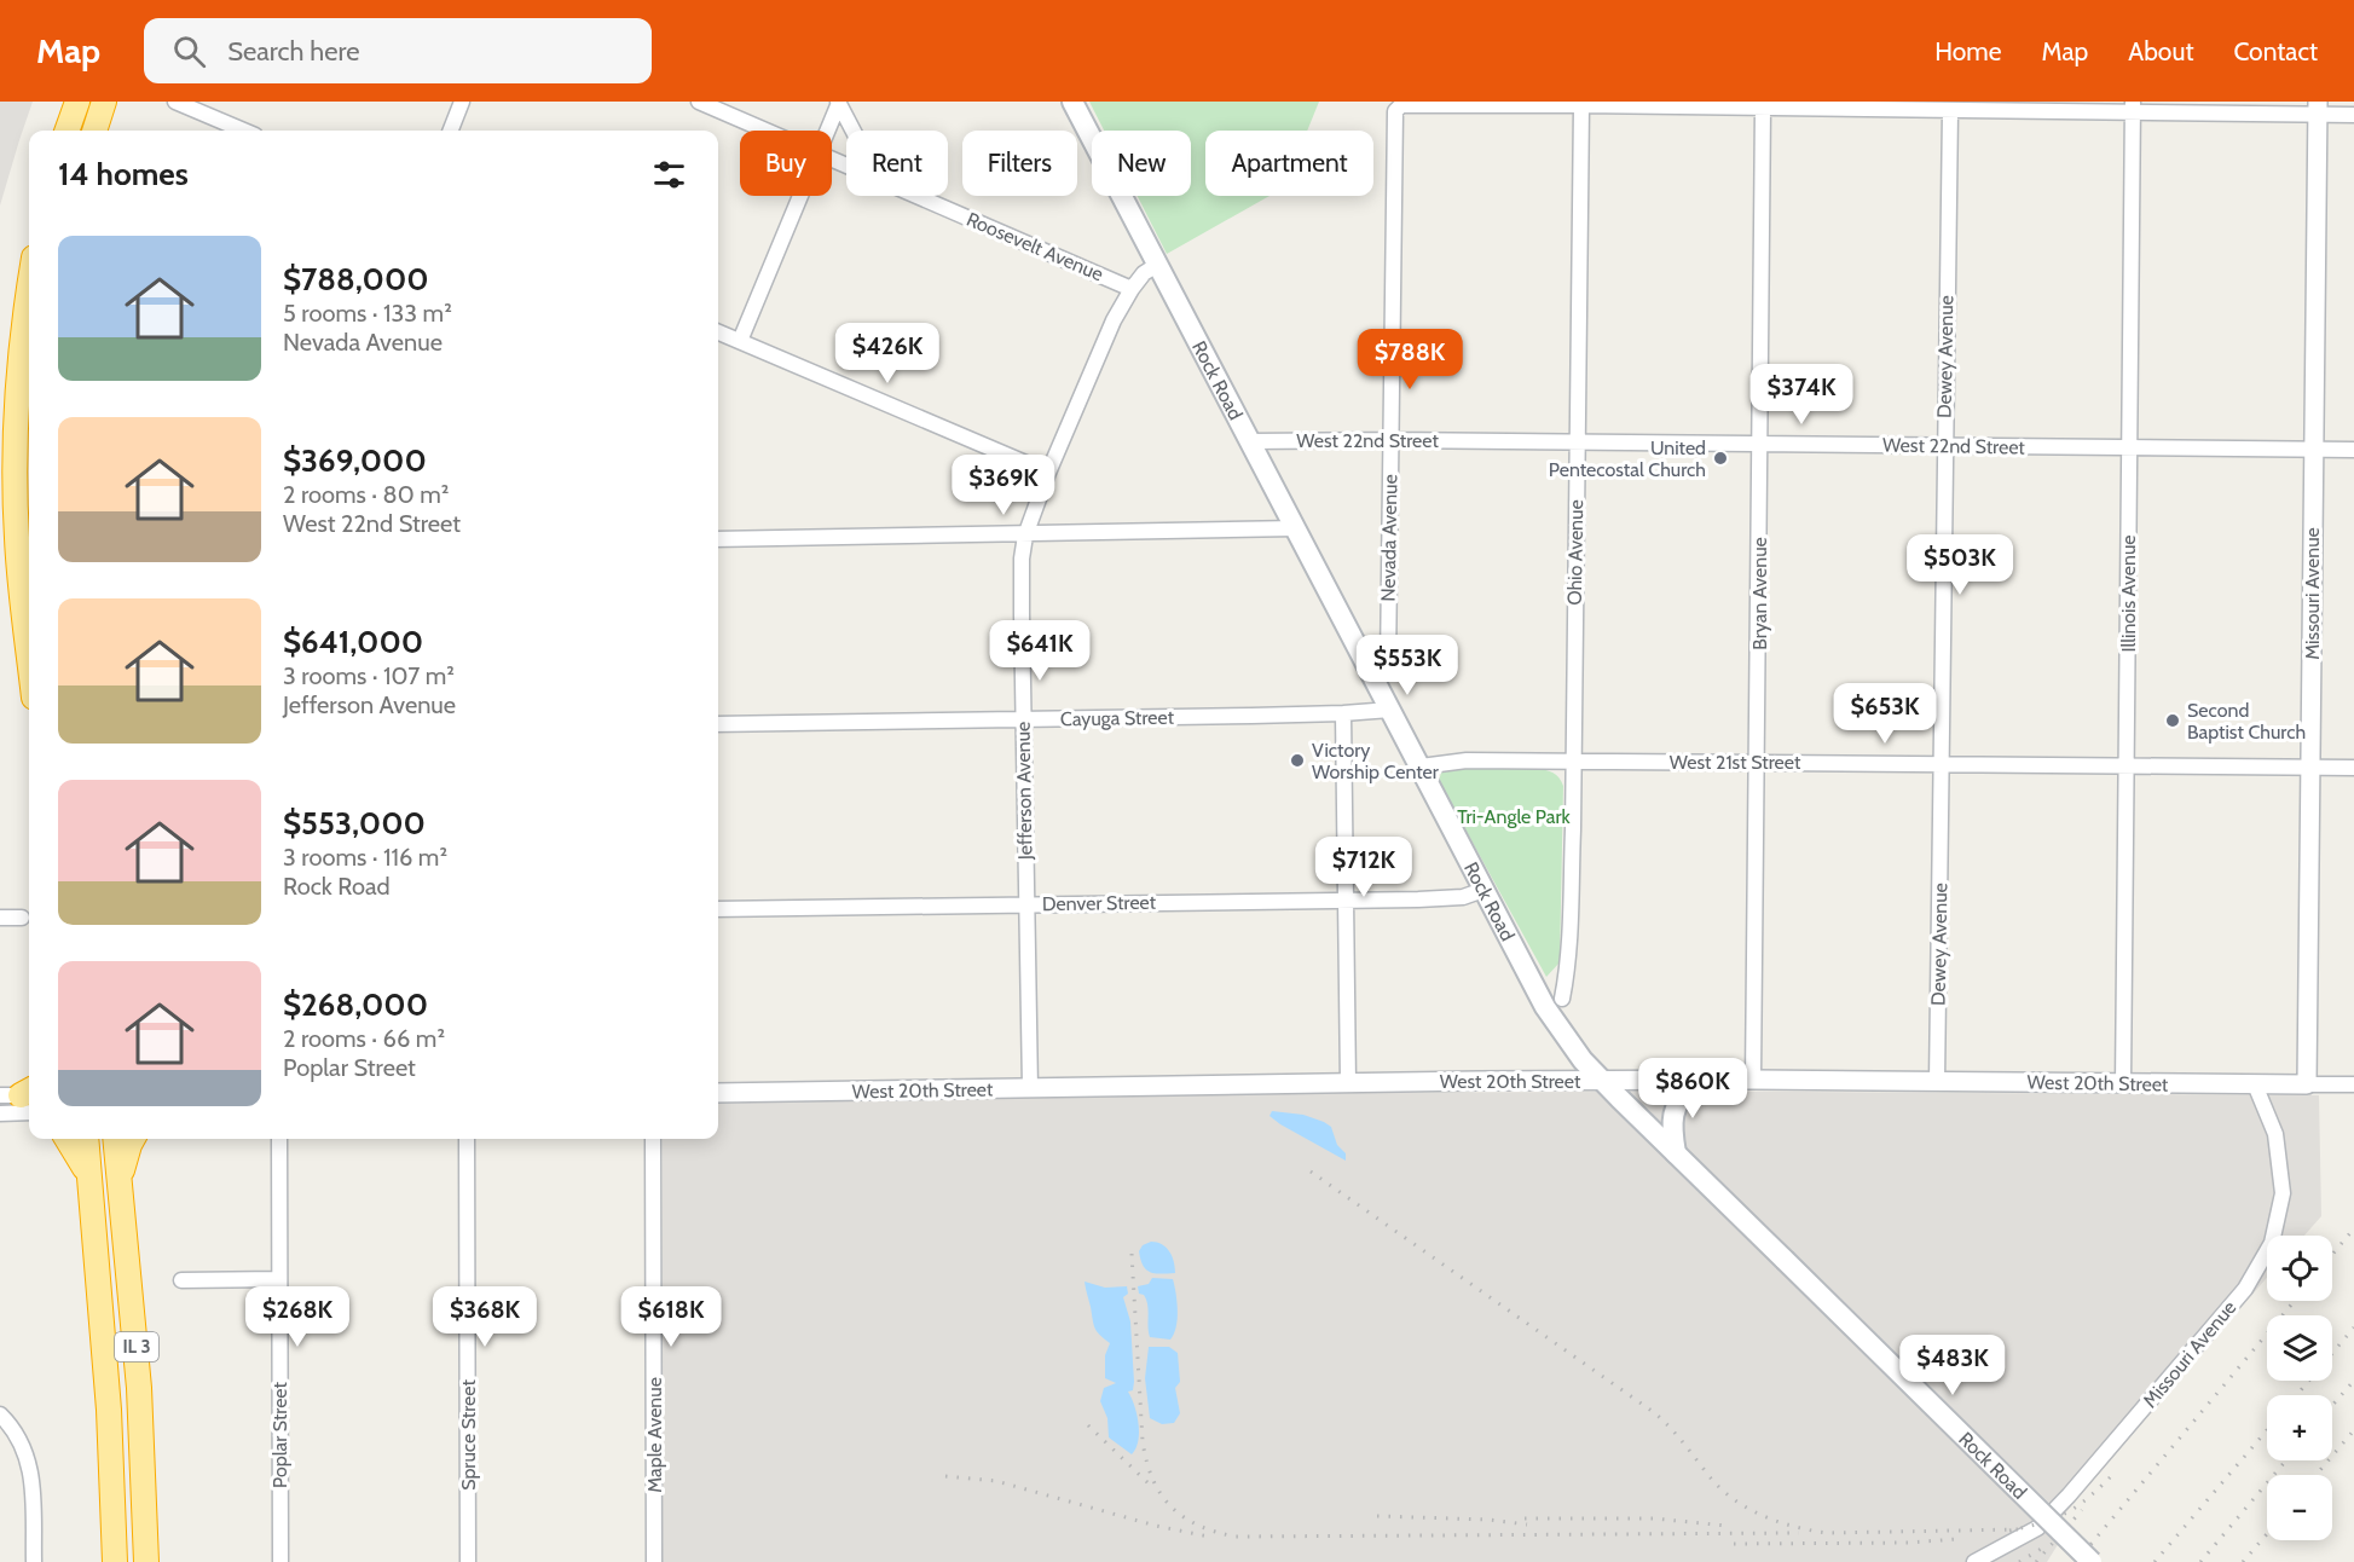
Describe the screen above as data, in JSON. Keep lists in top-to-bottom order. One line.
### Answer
{"streets":{"highway":["IL 3"],"main road":["Rock Road"],"street":["Roosevelt Avenue","Dewey Avenue","West 22nd Street","Nevada Avenue","Ohio Avenue","Bryan Avenue","Illinois Avenue","Missouri Avenue","Cayuga Street","West 21st Street","Jefferson Avenue","Denver Street","West 20th Street","Poplar Street","Spruce Street","Maple Avenue"]},"crossings":[["Roosevelt Avenue","Jefferson Avenue"],["Dewey Avenue","West 22nd Street"],["Dewey Avenue","West 21st Street"],["Dewey Avenue","West 20th Street"],["Rock Road","West 22nd Street"],["Rock Road","Cayuga Street"],["Rock Road","West 21st Street"],["Rock Road","Jefferson Avenue"],["Rock Road","Denver Street"],["Rock Road","West 20th Street"],["West 22nd Street","Nevada Avenue"],["West 22nd Street","Ohio Avenue"],["West 22nd Street","Bryan Avenue"],["West 22nd Street","Illinois Avenue"],["West 22nd Street","Missouri Avenue"],["Ohio Avenue","West 21st Street"],["Bryan Avenue","West 21st Street"],["Bryan Avenue","West 20th Street"],["Illinois Avenue","West 21st Street"],["Illinois Avenue","West 20th Street"],["Missouri Avenue","West 21st Street"],["Missouri Avenue","West 20th Street"],["Cayuga Street","Jefferson Avenue"],["Jefferson Avenue","Denver Street"],["Jefferson Avenue","West 20th Street"]],"parks":["Tri-Angle Park"],"places":["United Pentecostal Church","Second Baptist Church","Victory Worship Center"],"page":{"header":"Map","search":"Search here","nav":["Home","Map","About","Contact"],"chip":["Buy","Rent","Filters","New","Apartment"],"heading":"14 homes","list":[{"name":"$788,000","note":"5 rooms · 133 m² · Nevada Avenue"},{"name":"$369,000","note":"2 rooms · 80 m² · West 22nd Street"},{"name":"$641,000","note":"3 rooms · 107 m² · Jefferson Avenue"},{"name":"$553,000","note":"3 rooms · 116 m² · Rock Road"},{"name":"$268,000","note":"2 rooms · 66 m² · Poplar Street"}],"price":["$426K","$788K","$374K","$369K","$503K","$641K","$553K","$653K","$712K","$860K","$268K","$368K","$618K","$483K"],"map_buttons":["+","−"]}}
